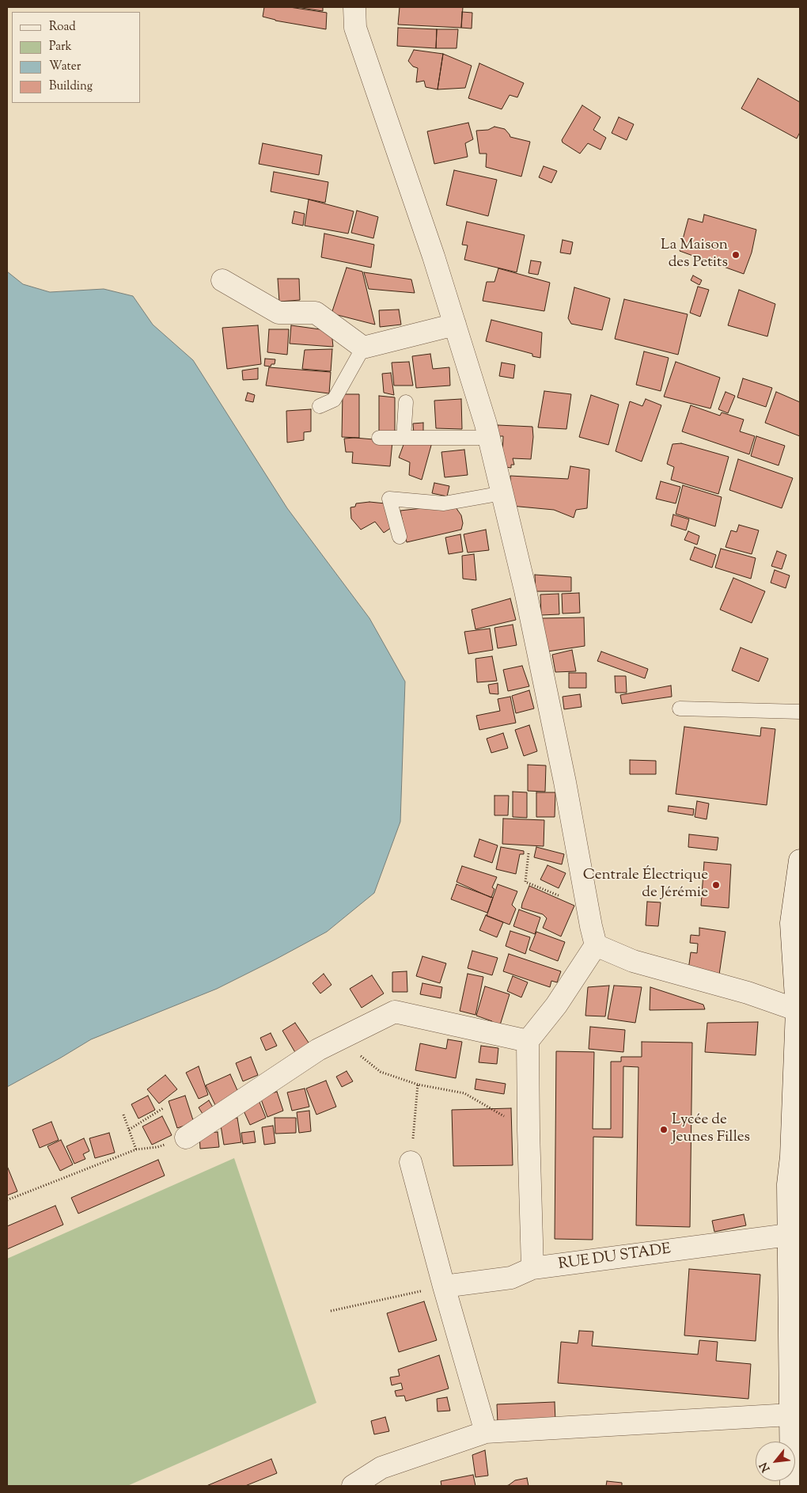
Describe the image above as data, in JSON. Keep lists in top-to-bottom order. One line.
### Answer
{"streets":{"street":["RUE DU STADE"]},"places":["La Maison des Petits","Centrale Électrique de Jérémie","Lycée de Jeunes Filles"],"legend":["Road","Park","Water","Building"],"north":"bottom left"}
